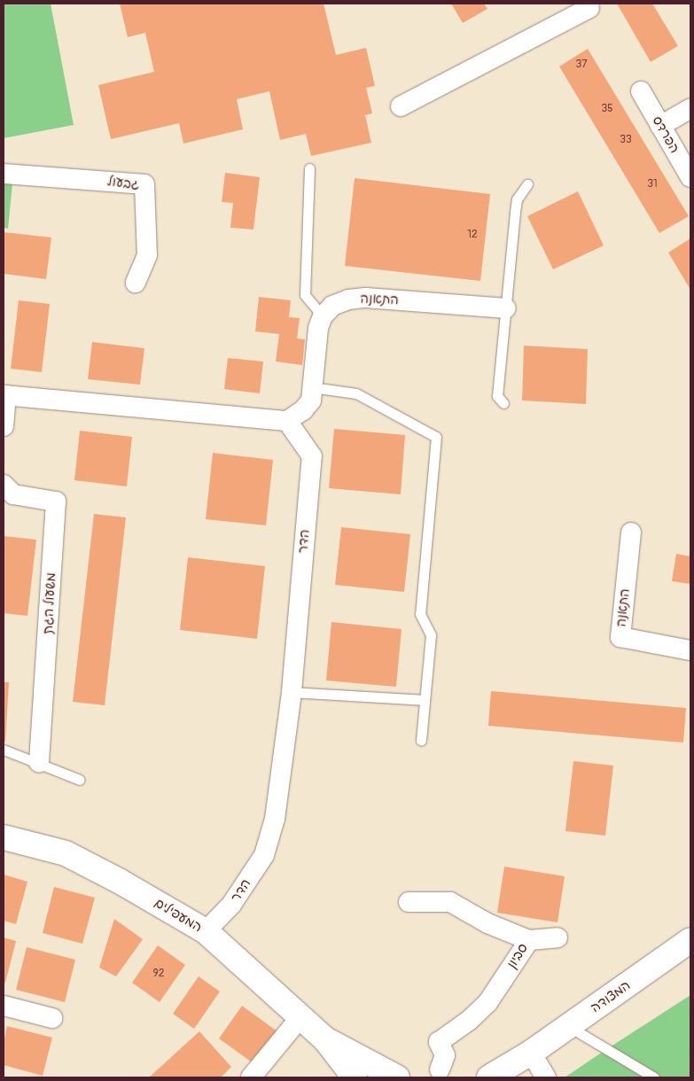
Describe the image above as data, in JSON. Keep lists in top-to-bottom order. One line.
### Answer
{"streets":{"street":["הפרדס","גבעול","התאנה","הדר","משעול הגת","המעפילים","סביון","המצודה"]},"crossings":[["הדר","המעפילים"]],"house_numbers":["37","35","33","31","12","92"]}
